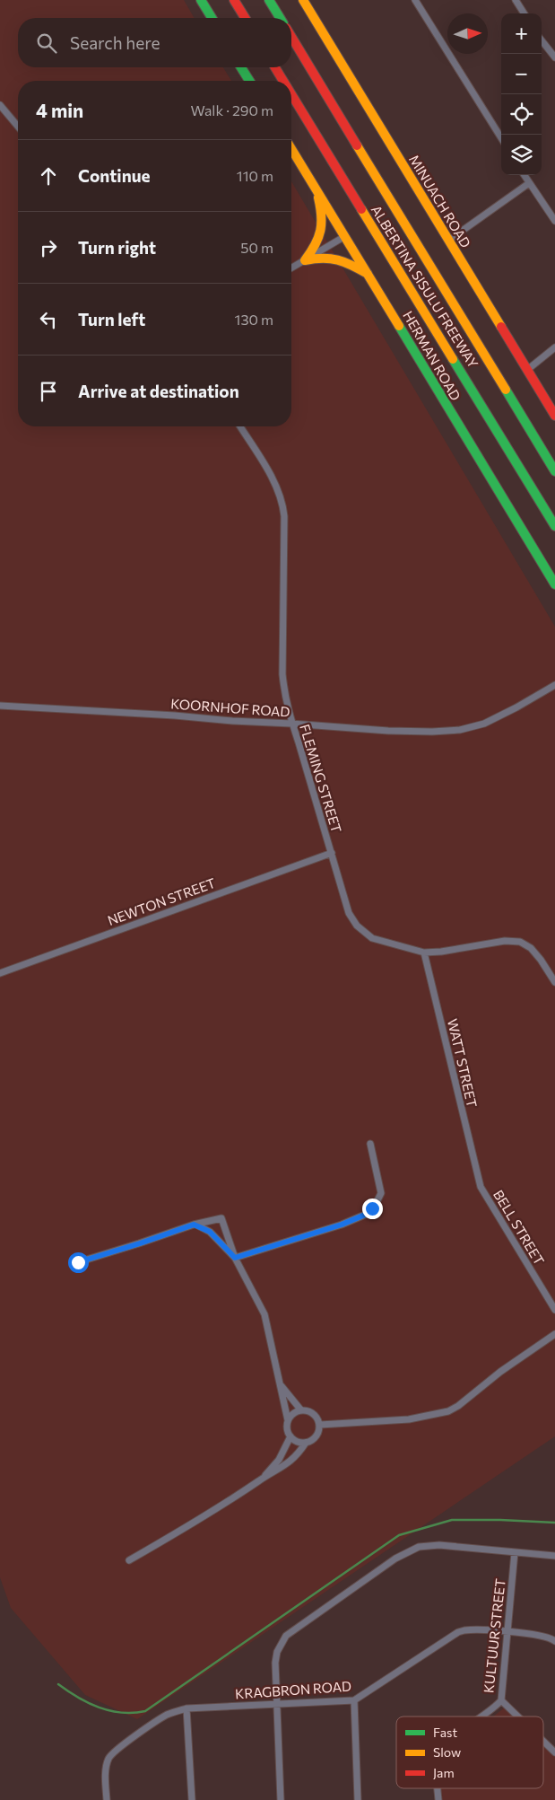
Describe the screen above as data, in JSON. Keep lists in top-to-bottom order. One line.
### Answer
{"streets":{"main road":["MINUACH ROAD","ALBERTINA SISULU FREEWAY","HERMAN ROAD"],"street":["KOORNHOF ROAD","FLEMING STREET","NEWTON STREET","WATT STREET","BELL STREET","KULTUUR STREET","KRAGBRON ROAD"]},"crossings":[["KOORNHOF ROAD","FLEMING STREET"],["FLEMING STREET","NEWTON STREET"],["FLEMING STREET","WATT STREET"],["WATT STREET","BELL STREET"],["KULTUUR STREET","KRAGBRON ROAD"]],"legend":["Fast","Slow","Jam"],"north":"right","page":{"map_buttons":["+","−"],"search":"Search here","heading":["4 min","Walk · 290 m"],"list":[["Continue","110 m"],["Turn right","50 m"],["Turn left","130 m"],"Arrive at destination"]}}
